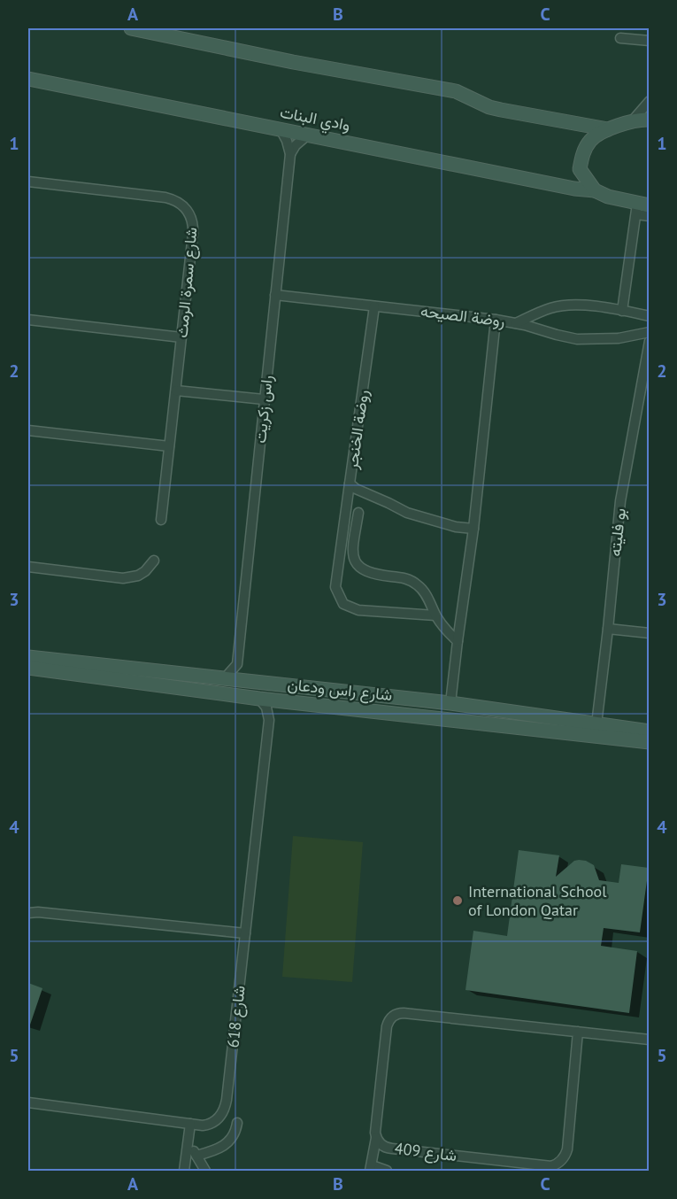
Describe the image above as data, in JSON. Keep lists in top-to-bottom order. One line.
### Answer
{"streets":{"street":["وادي البنات","شارع سمرة الرمث","روضة الصيحه","راس زكريت","روضة الخنجر","بو فليته","شارع راس ودعان","شارع 618","شارع 409"]},"crossings":[["وادي البنات","راس زكريت"],["روضة الصيحه","راس زكريت"],["روضة الصيحه","روضة الخنجر"],["بو فليته","شارع راس ودعان"]],"places":["International School of London Qatar"],"grid":{"columns":["A","B","C"],"rows":["1","2","3","4","5"]}}
